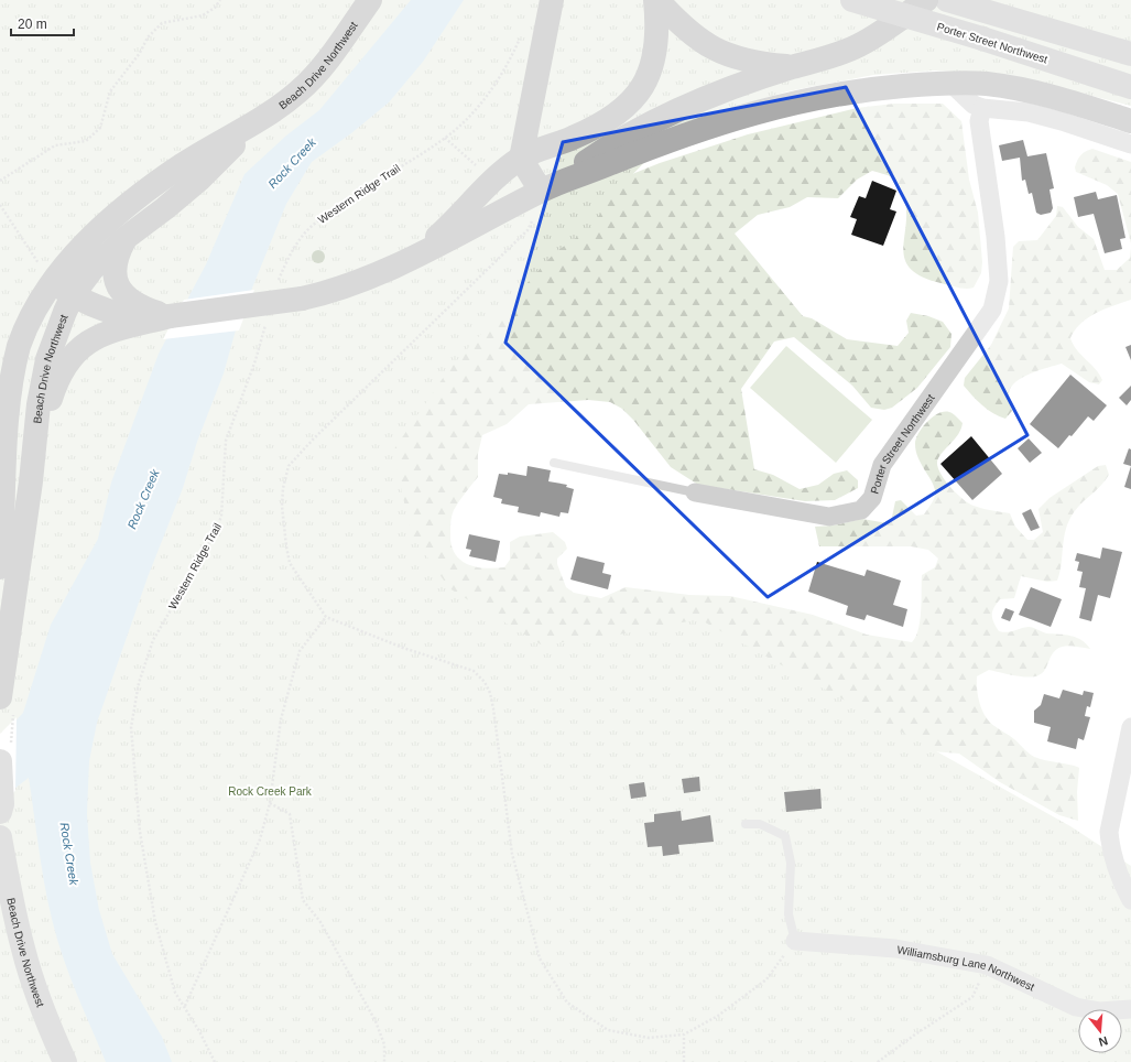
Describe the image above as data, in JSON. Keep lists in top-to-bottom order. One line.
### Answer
{"streets":{"main road":["Porter Street Northwest","Beach Drive Northwest"],"street":["Williamsburg Lane Northwest"],"path":["Western Ridge Trail"]},"water":["Rock Creek"],"parks":["Rock Creek Park"],"scale_bar":"20 m","north":"bottom"}
